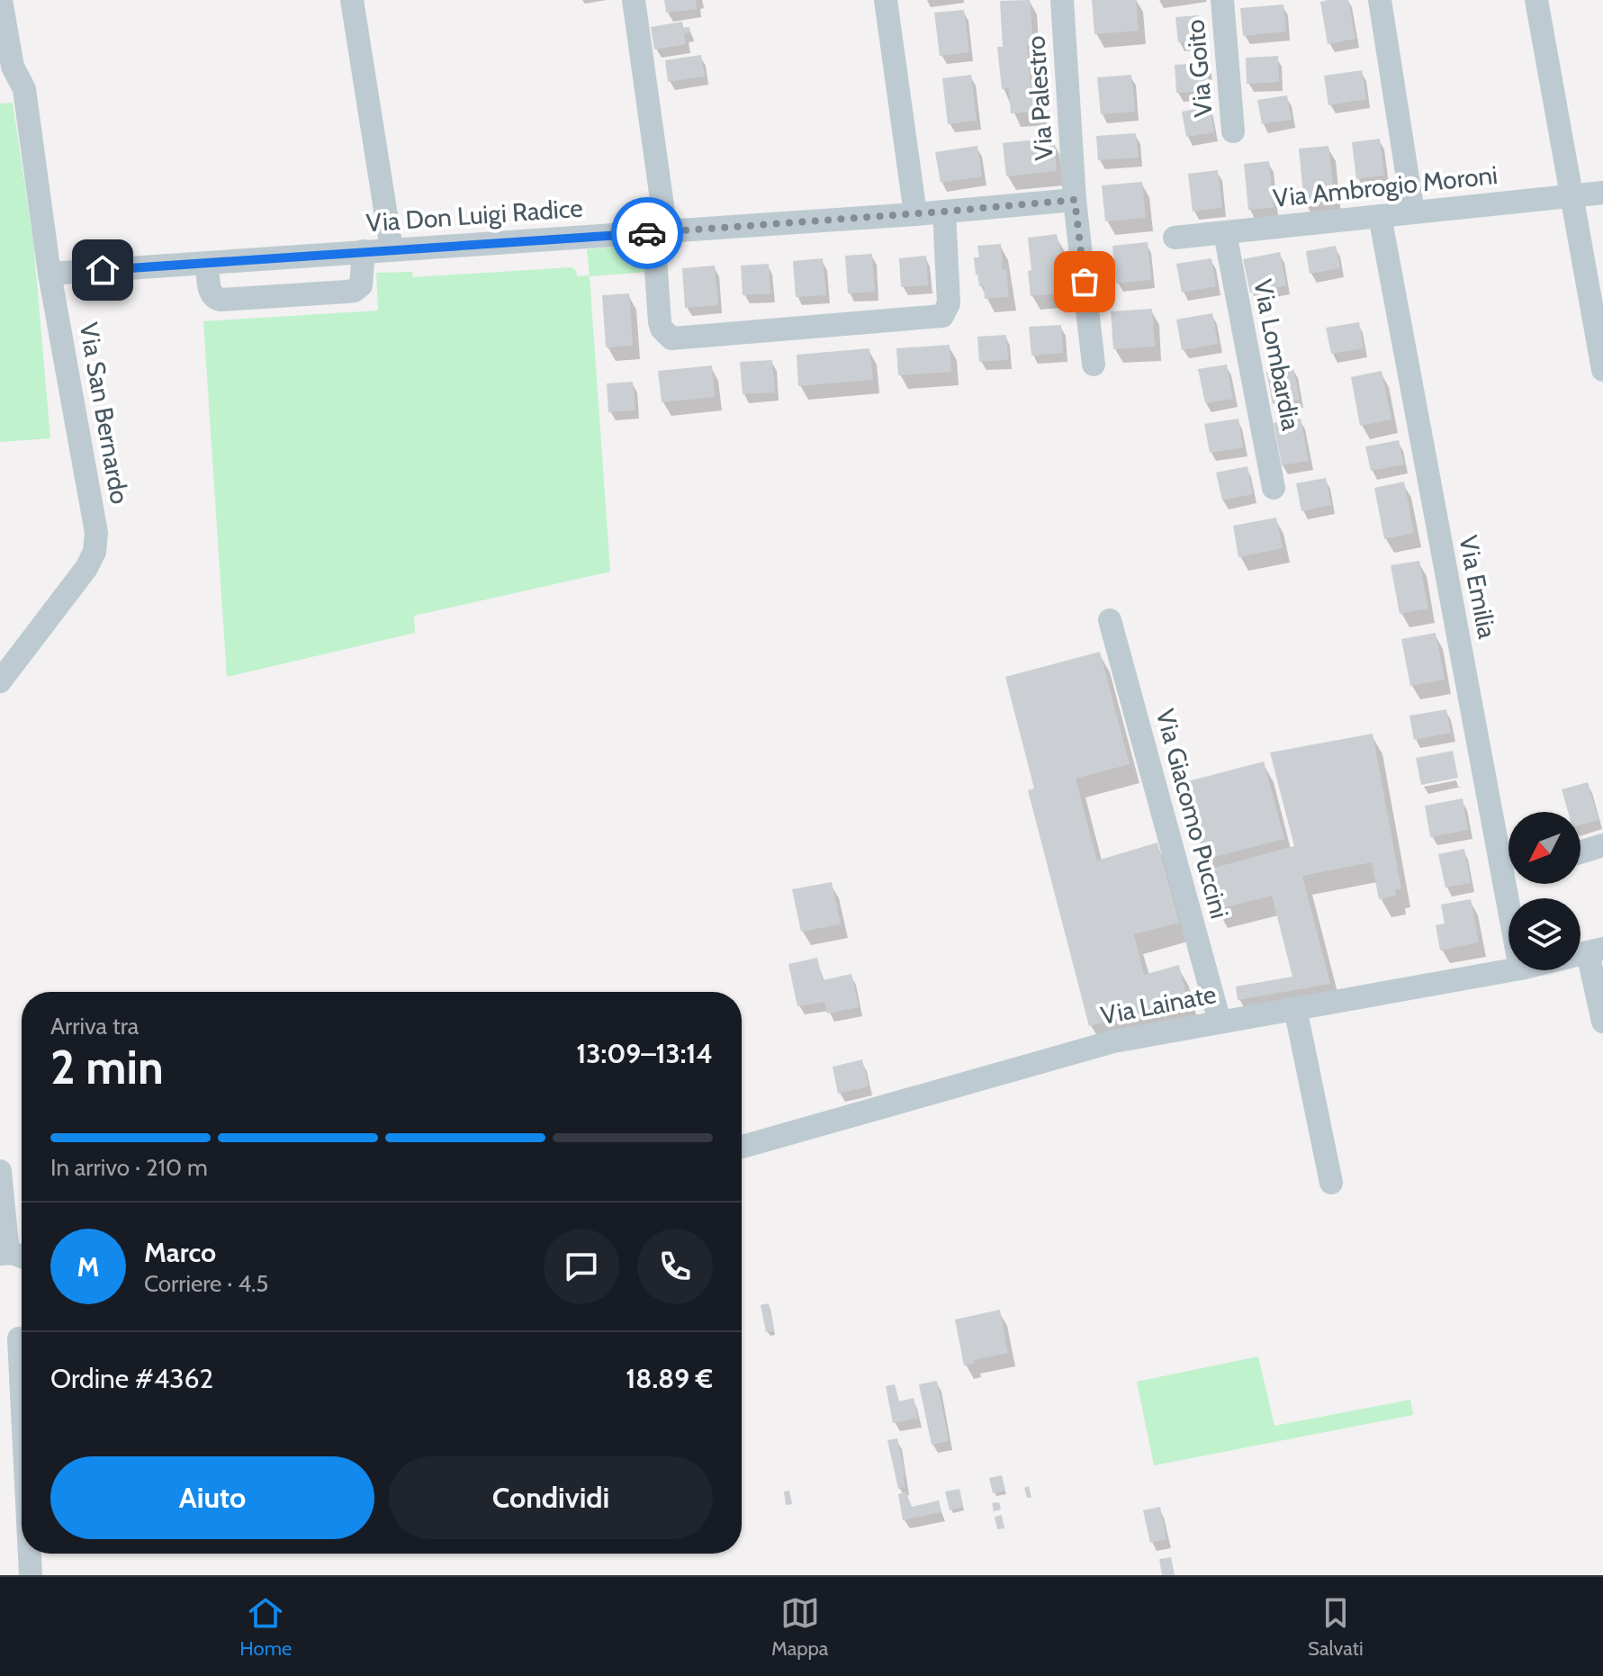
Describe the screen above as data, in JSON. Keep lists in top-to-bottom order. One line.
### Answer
{"streets":{"street":["Via Goito","Via Palestro","Via Ambrogio Moroni","Via Don Luigi Radice","Via Lombardia","Via San Bernardo","Via Emilia","Via Giacomo Puccini","Via Lainate"]},"crossings":[["Via Palestro","Via Don Luigi Radice"],["Via Ambrogio Moroni","Via Lombardia"],["Via Ambrogio Moroni","Via Emilia"],["Via Don Luigi Radice","Via San Bernardo"],["Via Giacomo Puccini","Via Lainate"]],"north":"bottom left","page":{"heading":["2 min","Arriva tra","13:09–13:14"],"panel":["Marco","Corriere · 4.5","Ordine #4362","18.89 €"],"bar":"In arrivo · 210 m","round":"M","buttons":["Aiuto","Condividi"],"tabs":["Home","Mappa","Salvati"]}}
